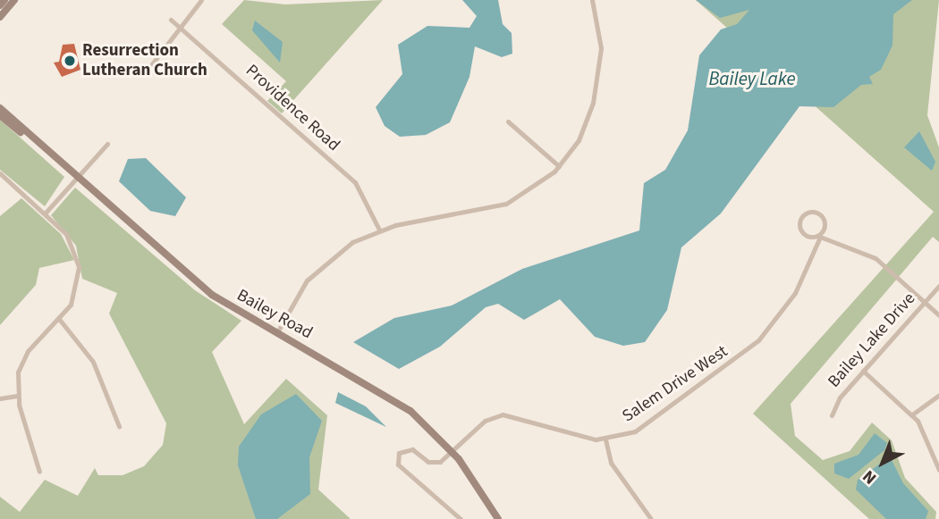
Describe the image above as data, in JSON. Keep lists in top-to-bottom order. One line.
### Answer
{"streets":{"main road":["Bailey Road"],"street":["Providence Road","Bailey Lake Drive","Salem Drive West"]},"water":["Bailey Lake"],"places":["Resurrection Lutheran Church"],"north":"bottom left"}
